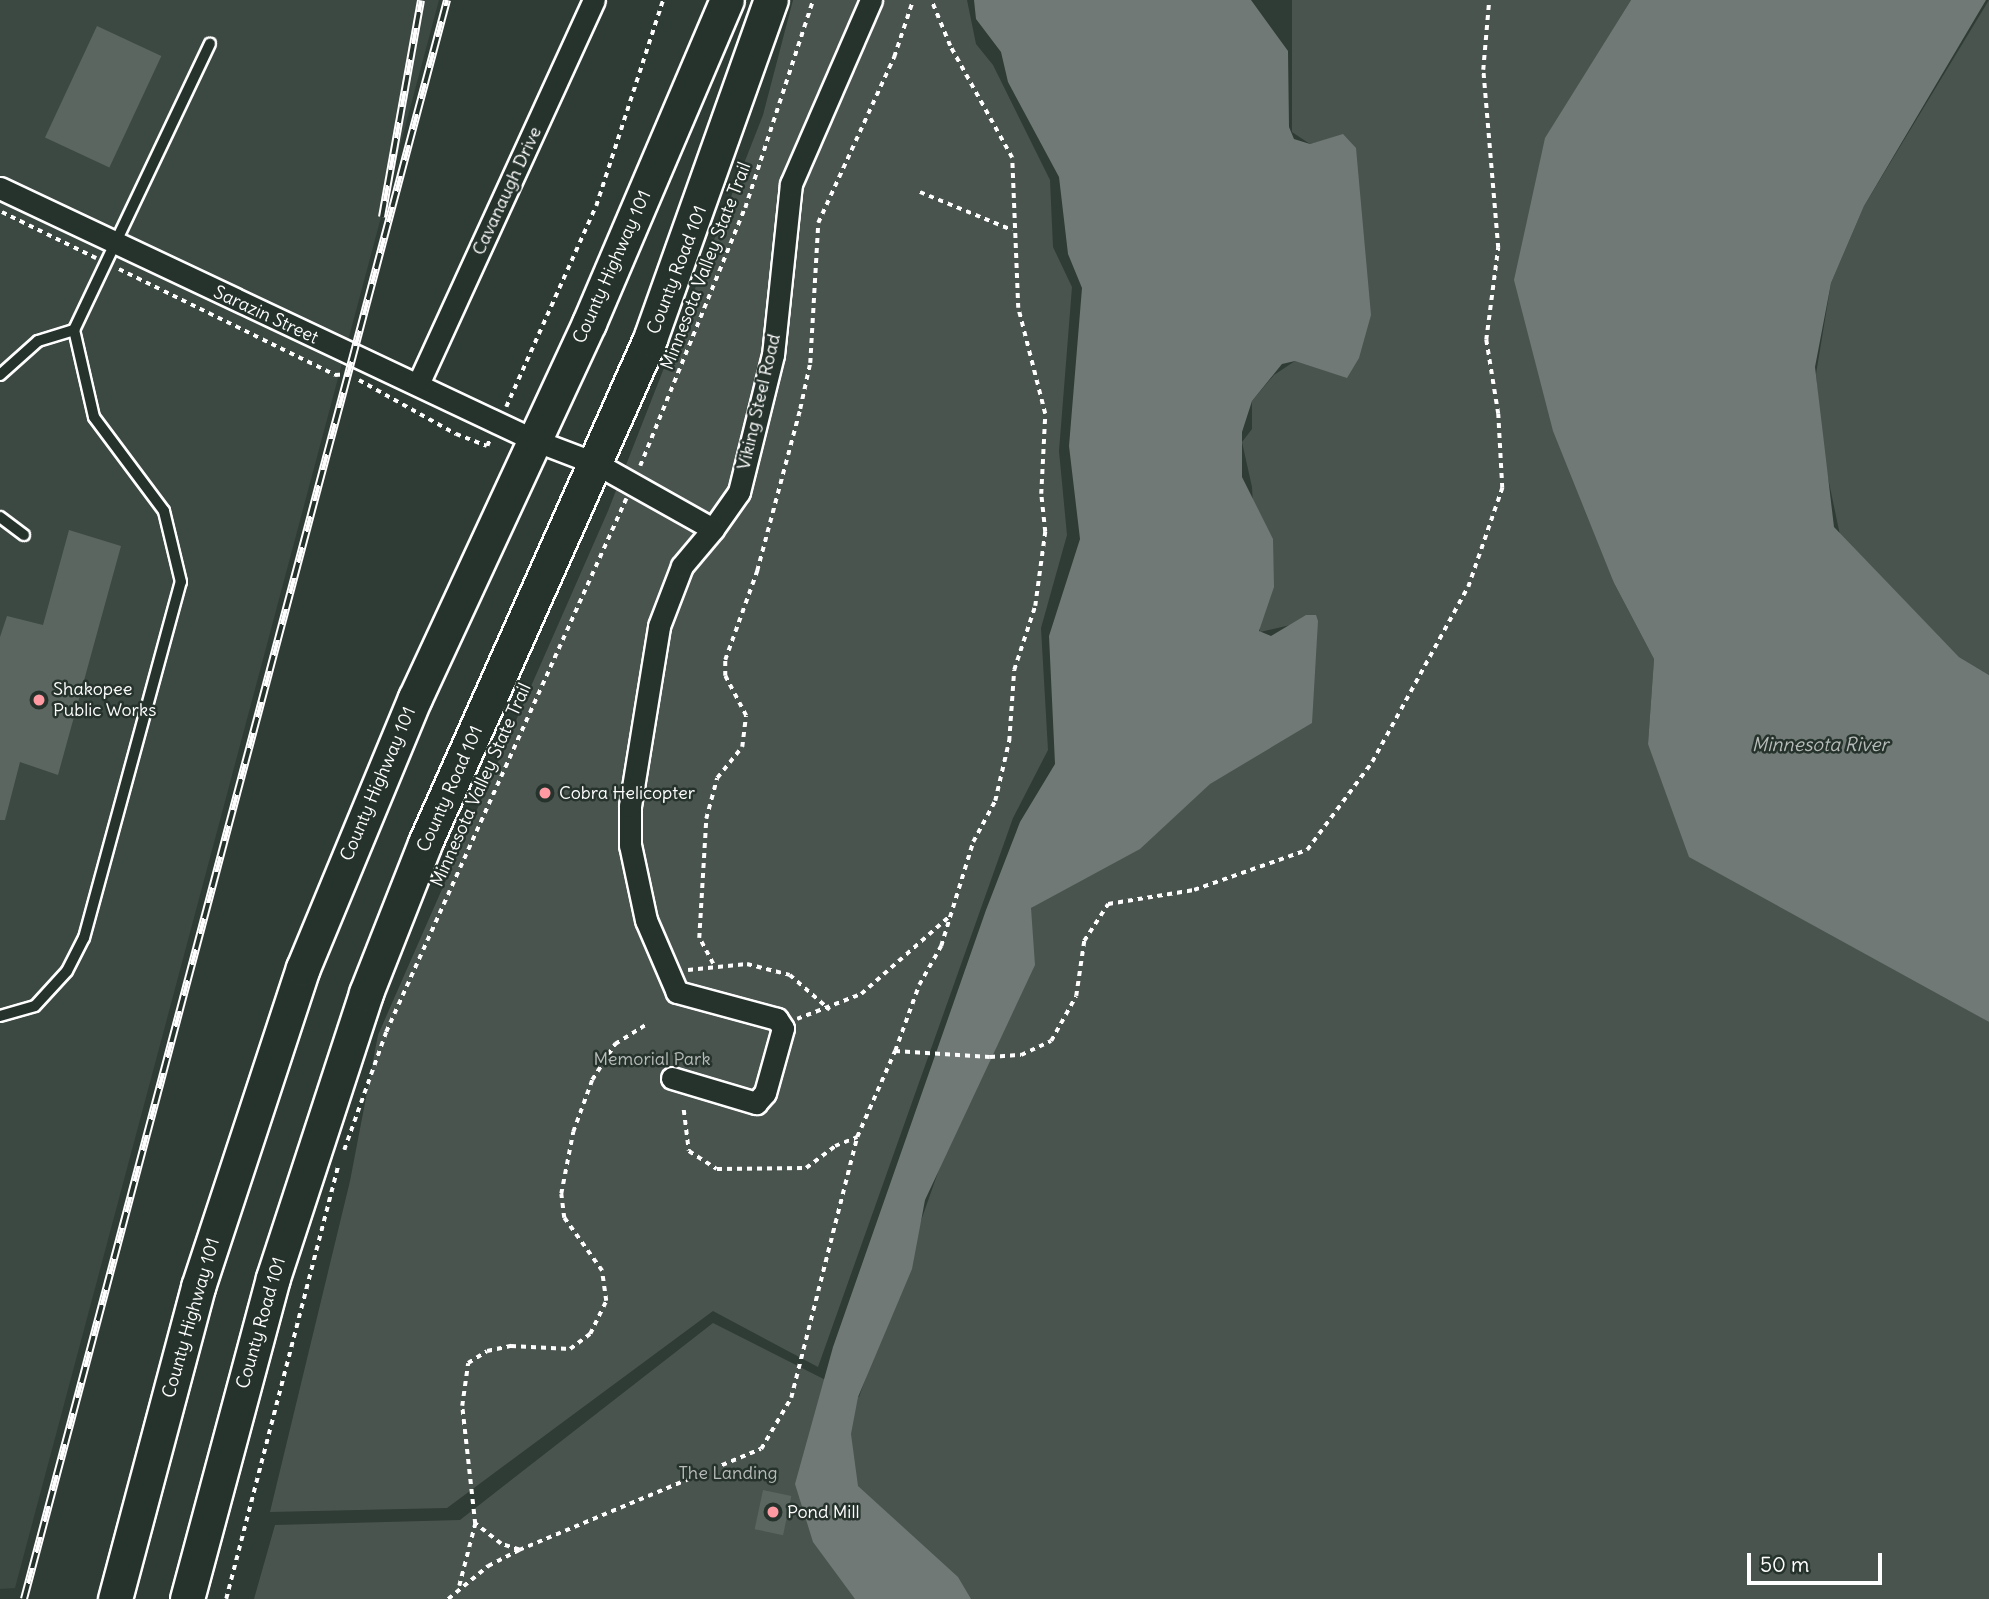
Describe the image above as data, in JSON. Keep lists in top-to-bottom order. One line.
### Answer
{"streets":{"main road":["County Highway 101","County Road 101"],"street":["Cavanaugh Drive","Sarazin Street","Viking Steel Road"],"path":["Minnesota Valley State Trail"]},"crossings":[["Cavanaugh Drive","Sarazin Street"],["County Highway 101","Sarazin Street"]],"water":["Minnesota River"],"parks":["Memorial Park","The Landing"],"places":["Shakopee Public Works","Cobra Helicopter","Pond Mill"],"scale_bar":"50 m"}
